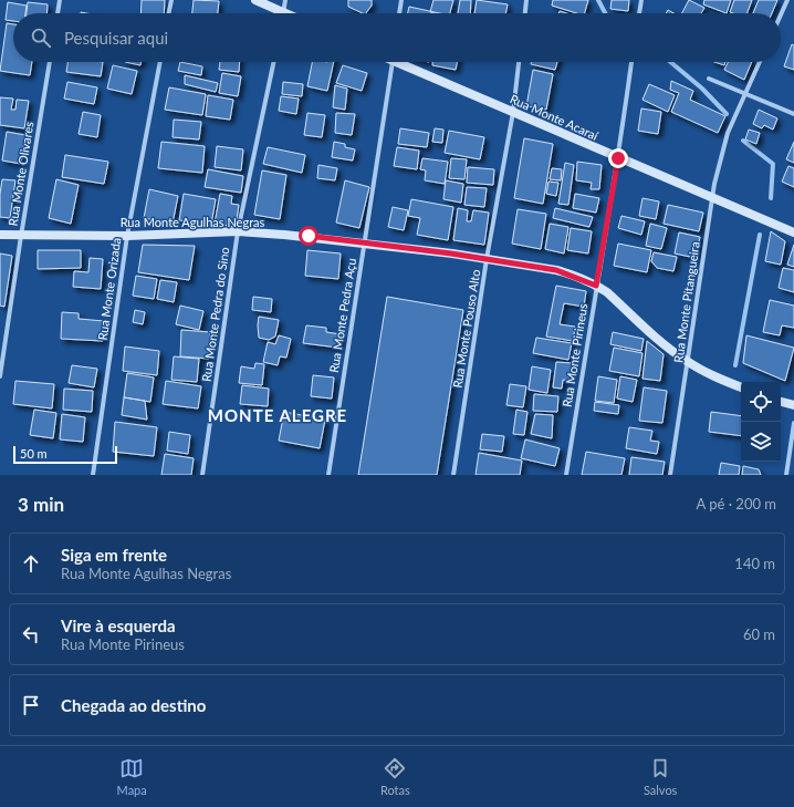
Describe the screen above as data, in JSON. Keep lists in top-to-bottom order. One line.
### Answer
{"streets":{"street":["Rua Monte Acaraí","Rua Monte Olivares","Rua Monte Agulhas Negras","Rua Monte Orizada","Rua Monte Pitangueira","Rua Monte Pedra do Sino","Rua Monte Pedra Açu","Rua Monte Pouso Alto","Rua Monte Pirineus"]},"crossings":[["Rua Monte Acaraí","Rua Monte Pitangueira"],["Rua Monte Acaraí","Rua Monte Pouso Alto"],["Rua Monte Acaraí","Rua Monte Pirineus"],["Rua Monte Olivares","Rua Monte Agulhas Negras"],["Rua Monte Agulhas Negras","Rua Monte Orizada"],["Rua Monte Agulhas Negras","Rua Monte Pitangueira"],["Rua Monte Agulhas Negras","Rua Monte Pedra do Sino"],["Rua Monte Agulhas Negras","Rua Monte Pedra Açu"],["Rua Monte Agulhas Negras","Rua Monte Pouso Alto"],["Rua Monte Agulhas Negras","Rua Monte Pirineus"]],"districts":["MONTE ALEGRE"],"scale_bar":"50 m","page":{"search":"Pesquisar aqui","scale":"50 m","heading":["3 min","A pé · 200 m"],"list":[["Siga em frente","Rua Monte Agulhas Negras","140 m"],["Vire à esquerda","Rua Monte Pirineus","60 m"],"Chegada ao destino"],"nav":["Mapa","Rotas","Salvos"]}}
